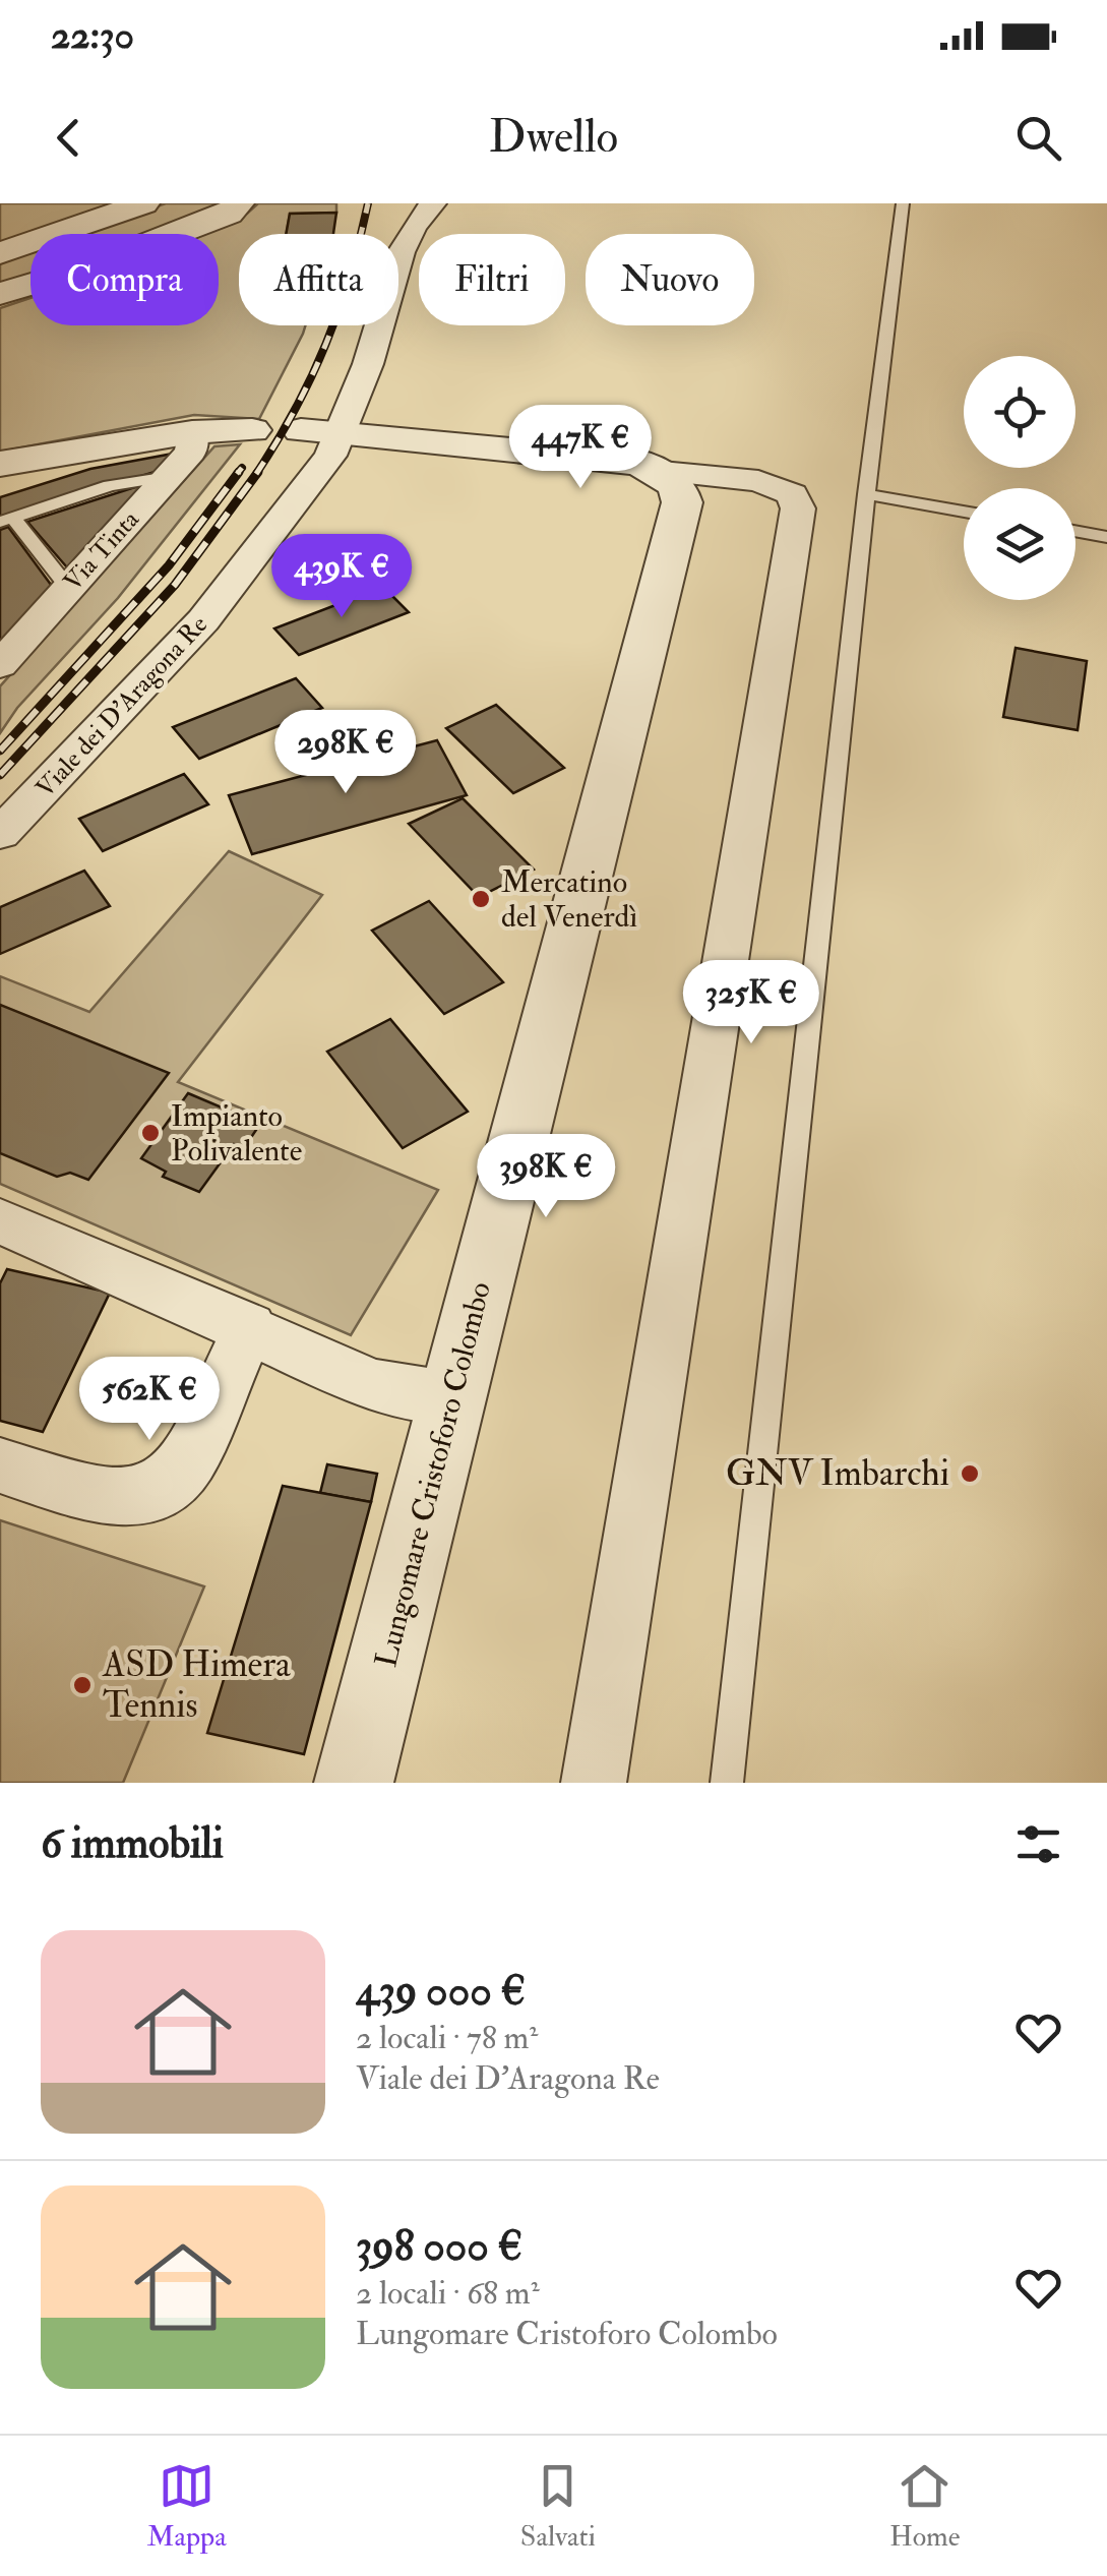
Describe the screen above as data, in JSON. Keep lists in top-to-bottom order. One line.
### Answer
{"streets":{"street":["Via Tinta","Viale dei D'Aragona Re","Lungomare Cristoforo Colombo"]},"places":["Mercatino del Venerdì","Impianto Polivalente","GNV Imbarchi","ASD Himera Tennis"],"page":{"status":"22:30","header":"Dwello","chip":["Compra","Affitta","Filtri","Nuovo"],"price":["447K €","439K €","298K €","325K €","398K €","562K €"],"heading":"6 immobili","list":[{"name":"439 000 €","note":"2 locali · 78 m² · Viale dei D'Aragona Re"},{"name":"398 000 €","note":"2 locali · 68 m² · Lungomare Cristoforo Colombo"}],"tabs":["Mappa","Salvati","Home"]}}
